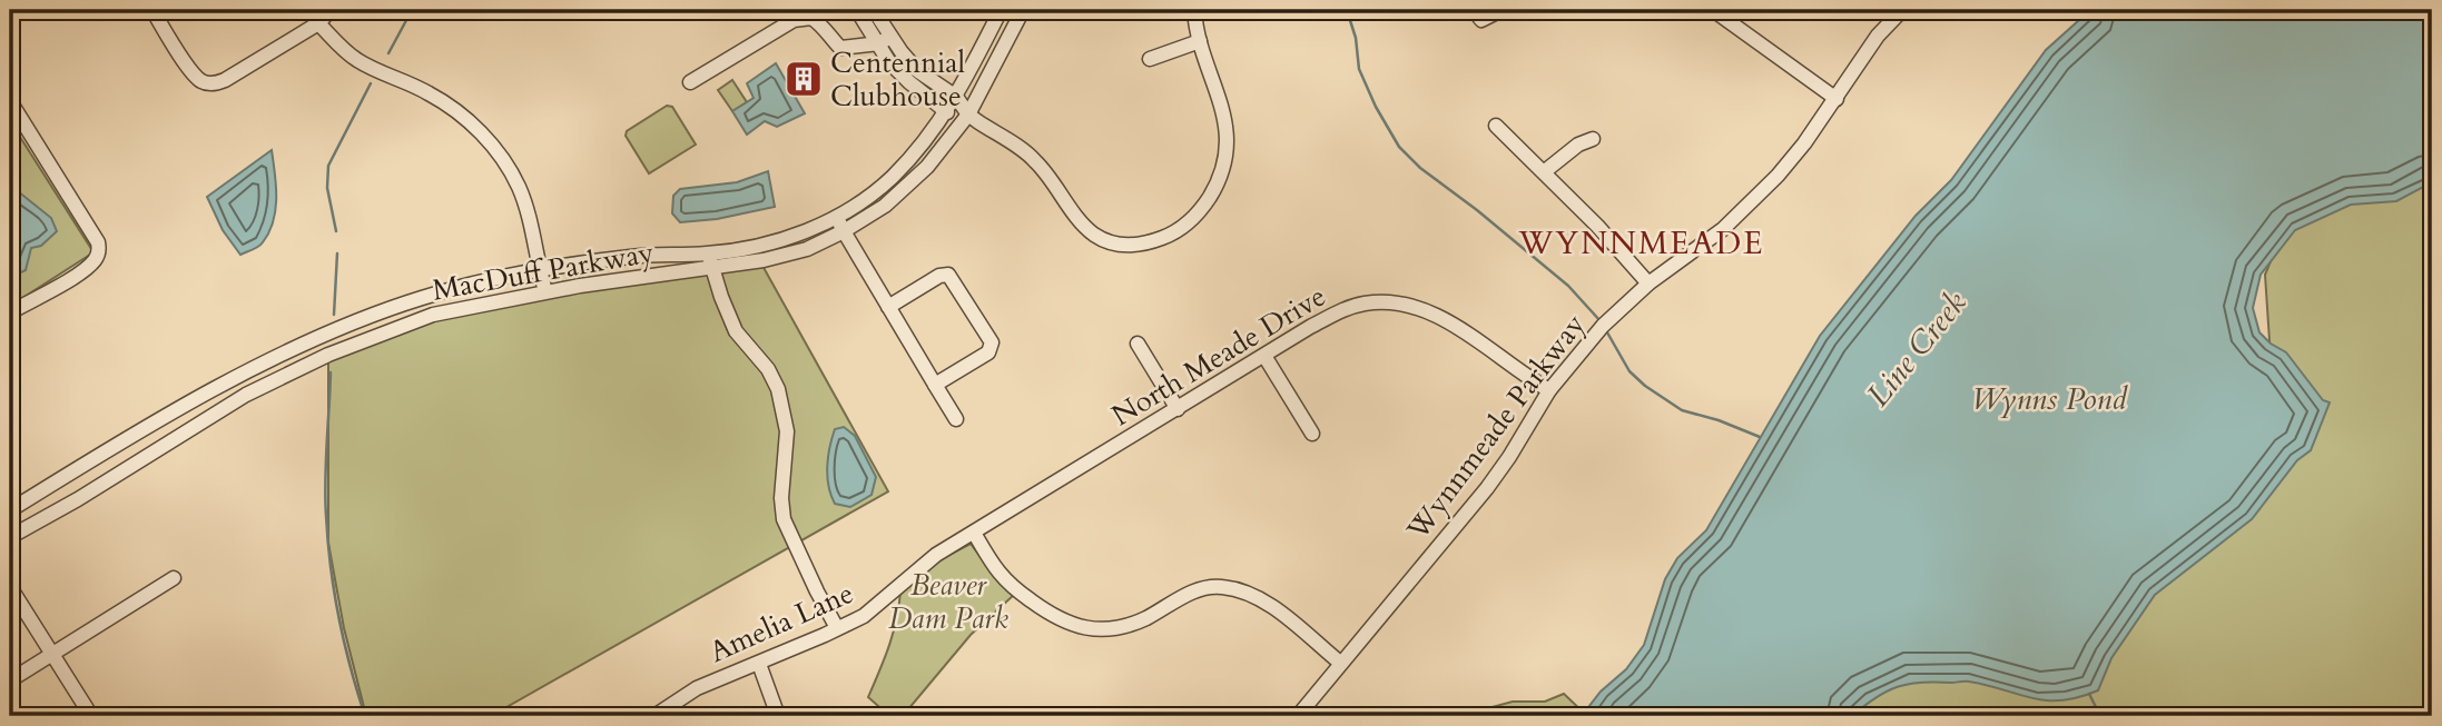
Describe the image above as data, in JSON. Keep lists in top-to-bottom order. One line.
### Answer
{"streets":{"street":["MacDuff Parkway","North Meade Drive","Wynnmeade Parkway","Amelia Lane"]},"crossings":[["North Meade Drive","Wynnmeade Parkway"],["North Meade Drive","Amelia Lane"]],"districts":["WYNNMEADE"],"water":["Line Creek","Wynns Pond"],"parks":["Beaver Dam Park"],"places":{"building":["Centennial Clubhouse"]}}
